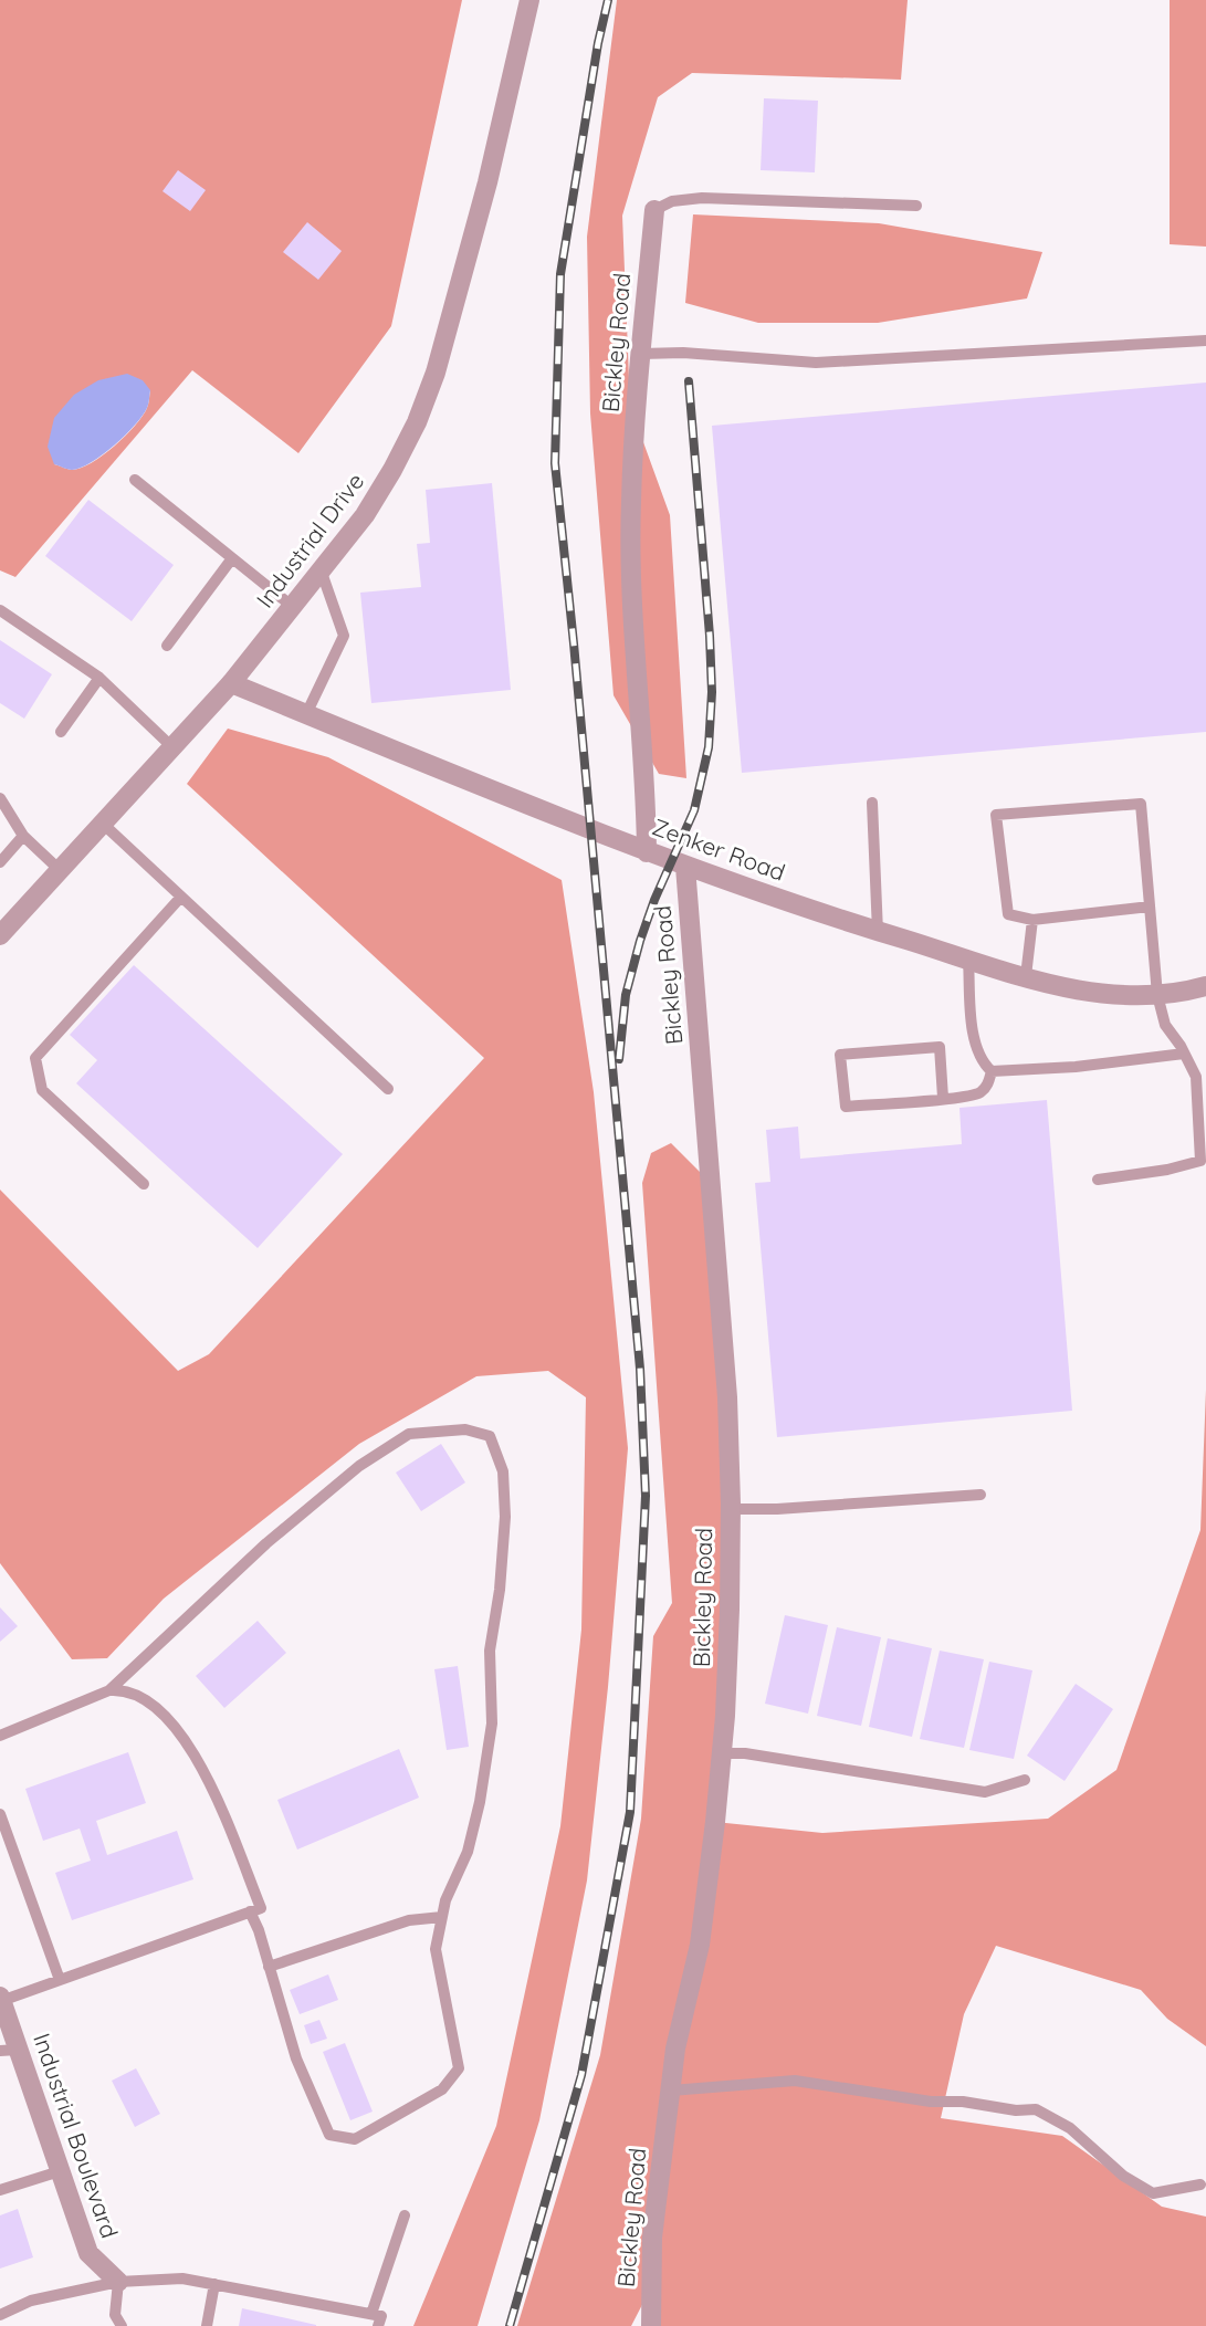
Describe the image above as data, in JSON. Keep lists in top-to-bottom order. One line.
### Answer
{"streets":{"street":["Bickley Road","Industrial Drive","Zenker Road","Industrial Boulevard"]},"crossings":[["Bickley Road","Zenker Road"],["Industrial Drive","Zenker Road"]]}
